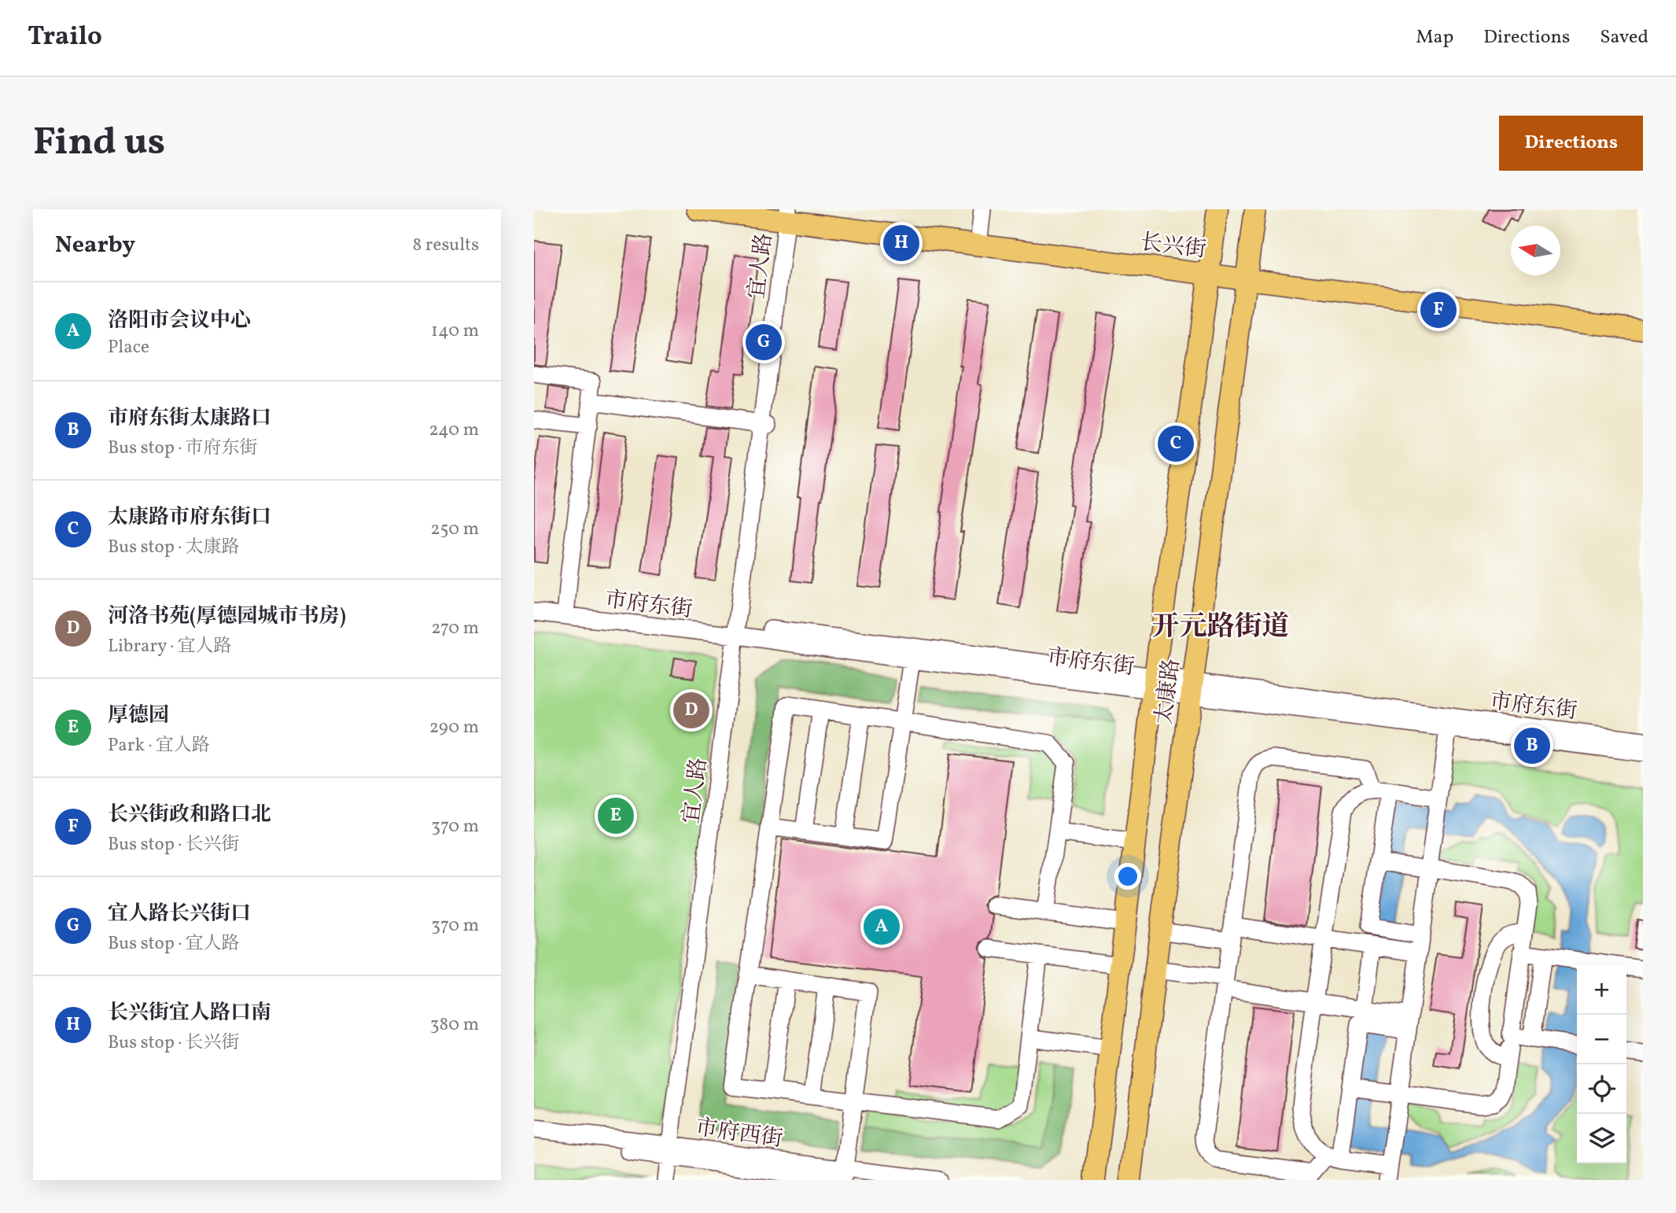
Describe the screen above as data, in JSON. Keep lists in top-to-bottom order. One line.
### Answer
{"streets":{"main road":["长兴街","太康路"],"street":["宜人路","市府东街","市府西街"]},"crossings":[["长兴街","宜人路"],["长兴街","太康路"],["宜人路","市府东街"],["宜人路","市府西街"],["市府东街","太康路"]],"districts":["开元路街道"],"north":"left","page":{"header":"Trailo","nav":["Map","Directions","Saved"],"buttons":"Directions","title":"Find us","heading":["Nearby","8 results"],"pins":["H","F","G","C","D","B","E","A"],"list":[{"mark":"A","name":"洛阳市会议中心","note":"Place","value":"140 m"},{"mark":"B","name":"市府东街太康路口","note":"Bus stop · 市府东街","value":"240 m"},{"mark":"C","name":"太康路市府东街口","note":"Bus stop · 太康路","value":"250 m"},{"mark":"D","name":"河洛书苑(厚德园城市书房)","note":"Library · 宜人路","value":"270 m"},{"mark":"E","name":"厚德园","note":"Park · 宜人路","value":"290 m"},{"mark":"F","name":"长兴街政和路口北","note":"Bus stop · 长兴街","value":"370 m"},{"mark":"G","name":"宜人路长兴街口","note":"Bus stop · 宜人路","value":"370 m"},{"mark":"H","name":"长兴街宜人路口南","note":"Bus stop · 长兴街","value":"380 m"}],"map_buttons":["+","−"]}}
